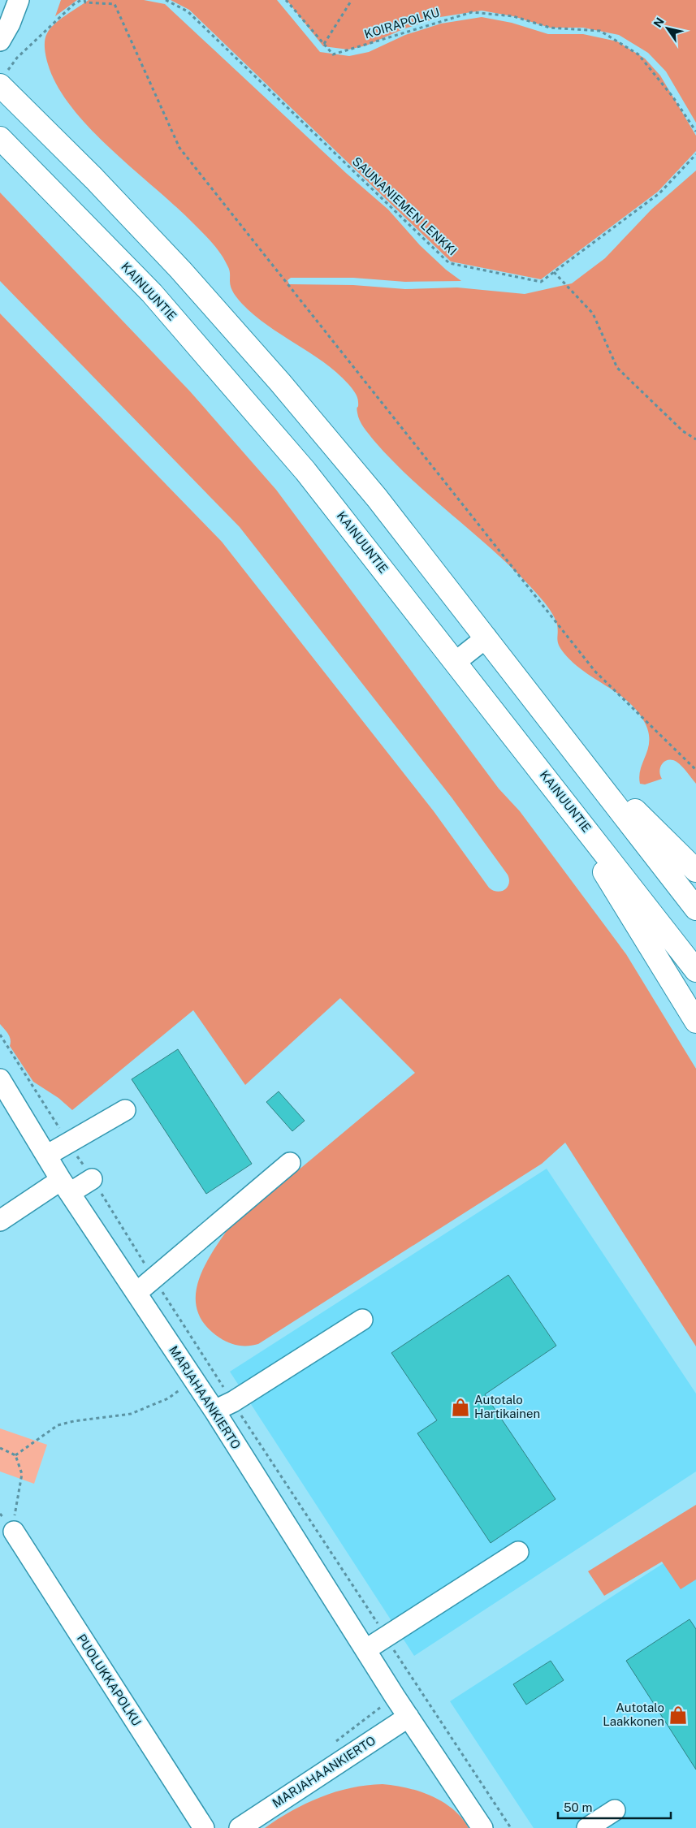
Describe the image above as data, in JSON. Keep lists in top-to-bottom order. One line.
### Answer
{"streets":{"highway":["KAINUUNTIE"],"street":["MARJAHAANKIERTO","PUOLUKKAPOLKU"],"path":["KOIRAPOLKU","SAUNANIEMEN LENKKI"]},"places":{"shop":["Autotalo Hartikainen","Autotalo Laakkonen"]},"scale_bar":"50 m","north":"top left"}
